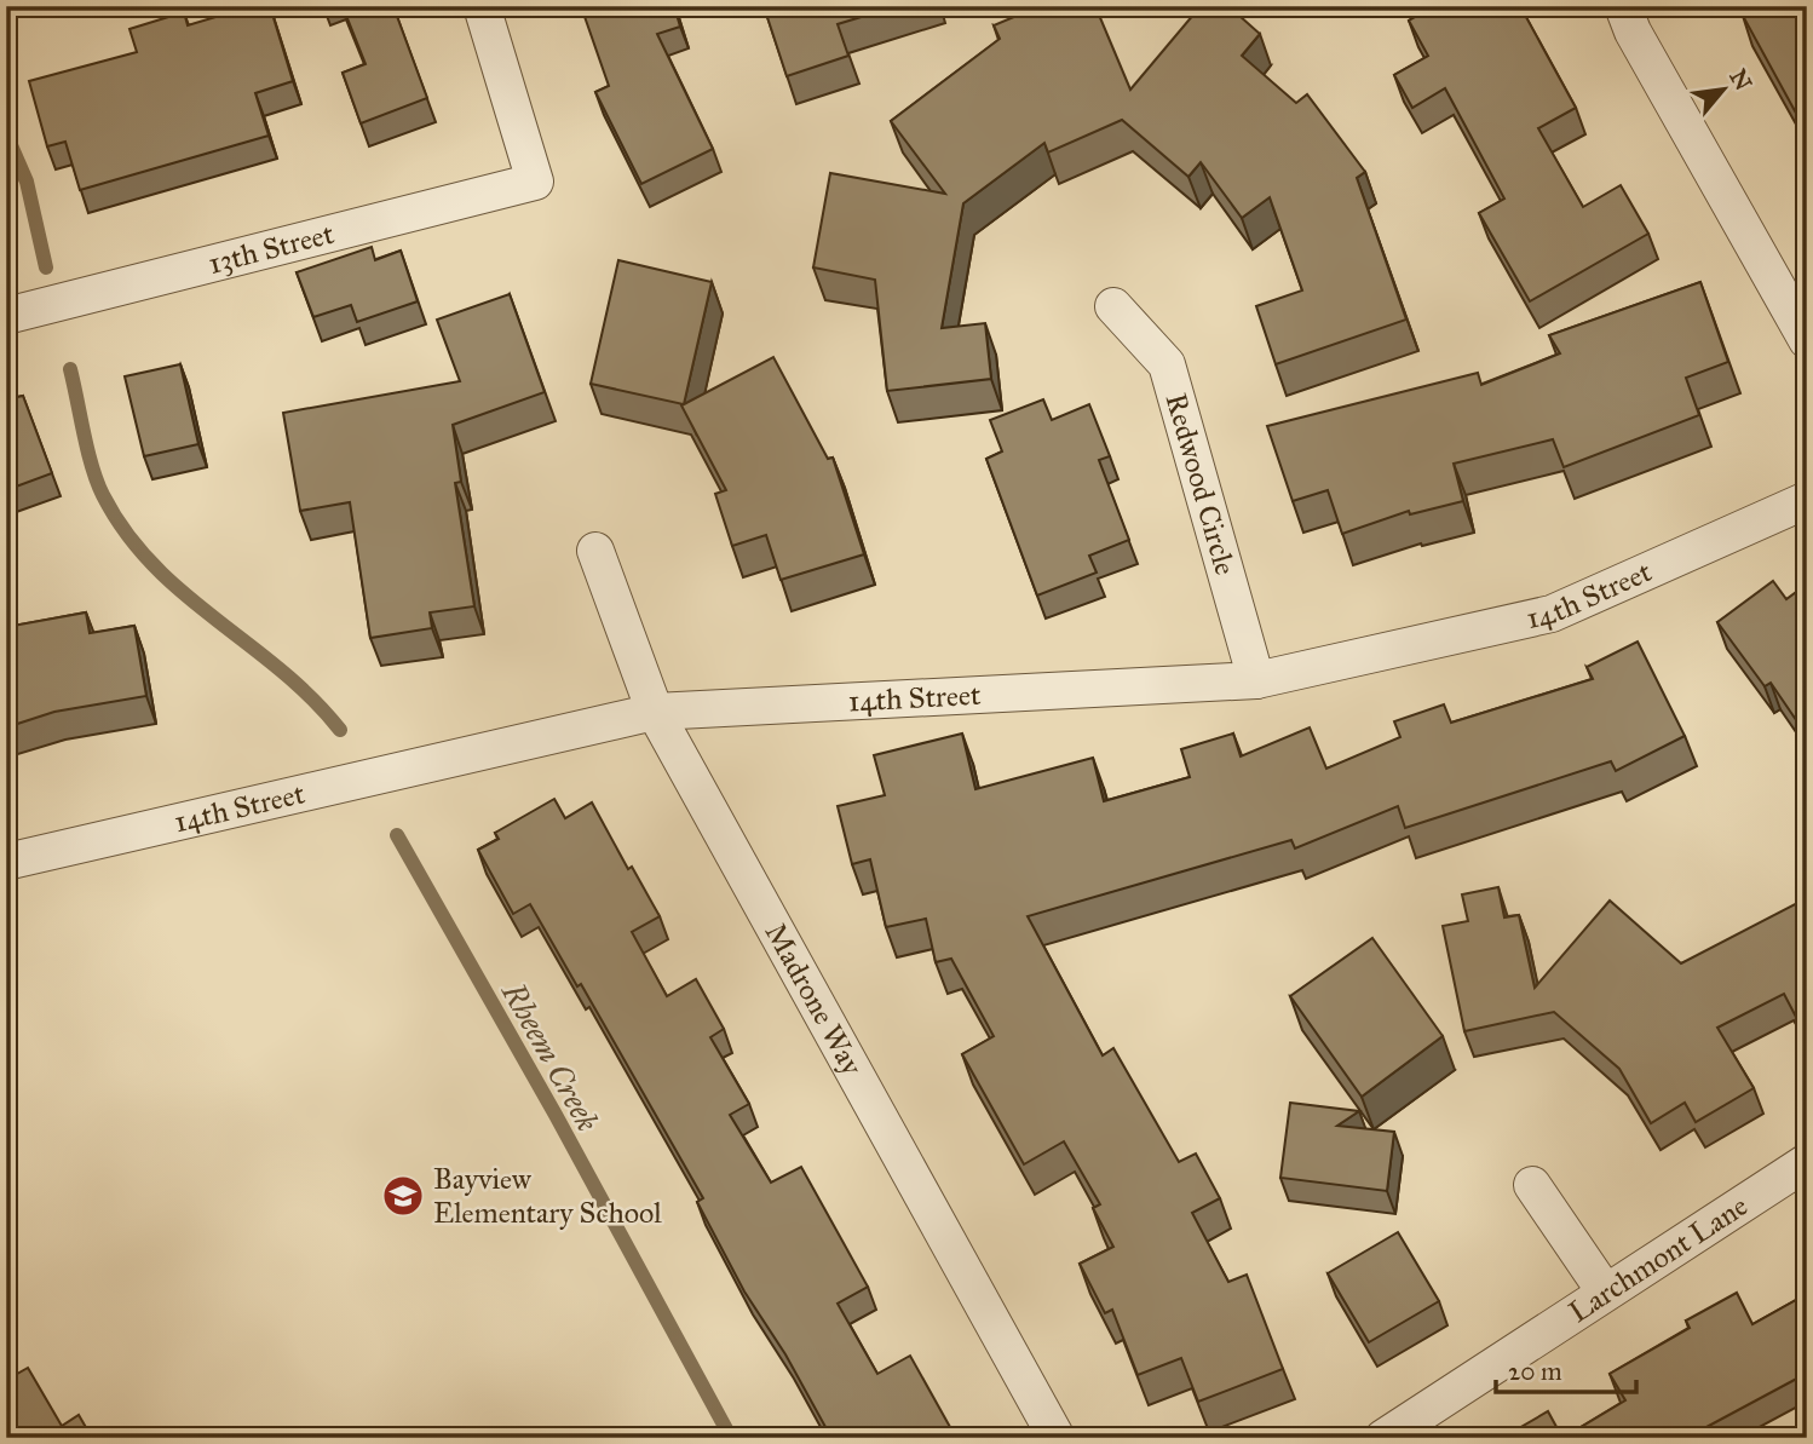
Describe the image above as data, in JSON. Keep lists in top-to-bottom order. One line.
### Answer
{"streets":{"street":["13th Street","Redwood Circle","14th Street","Madrone Way","Larchmont Lane"]},"crossings":[["Redwood Circle","14th Street"],["14th Street","Madrone Way"]],"water":["Rheem Creek"],"places":{"school or university":["Bayview Elementary School"]},"scale_bar":"20 m","north":"top right"}
